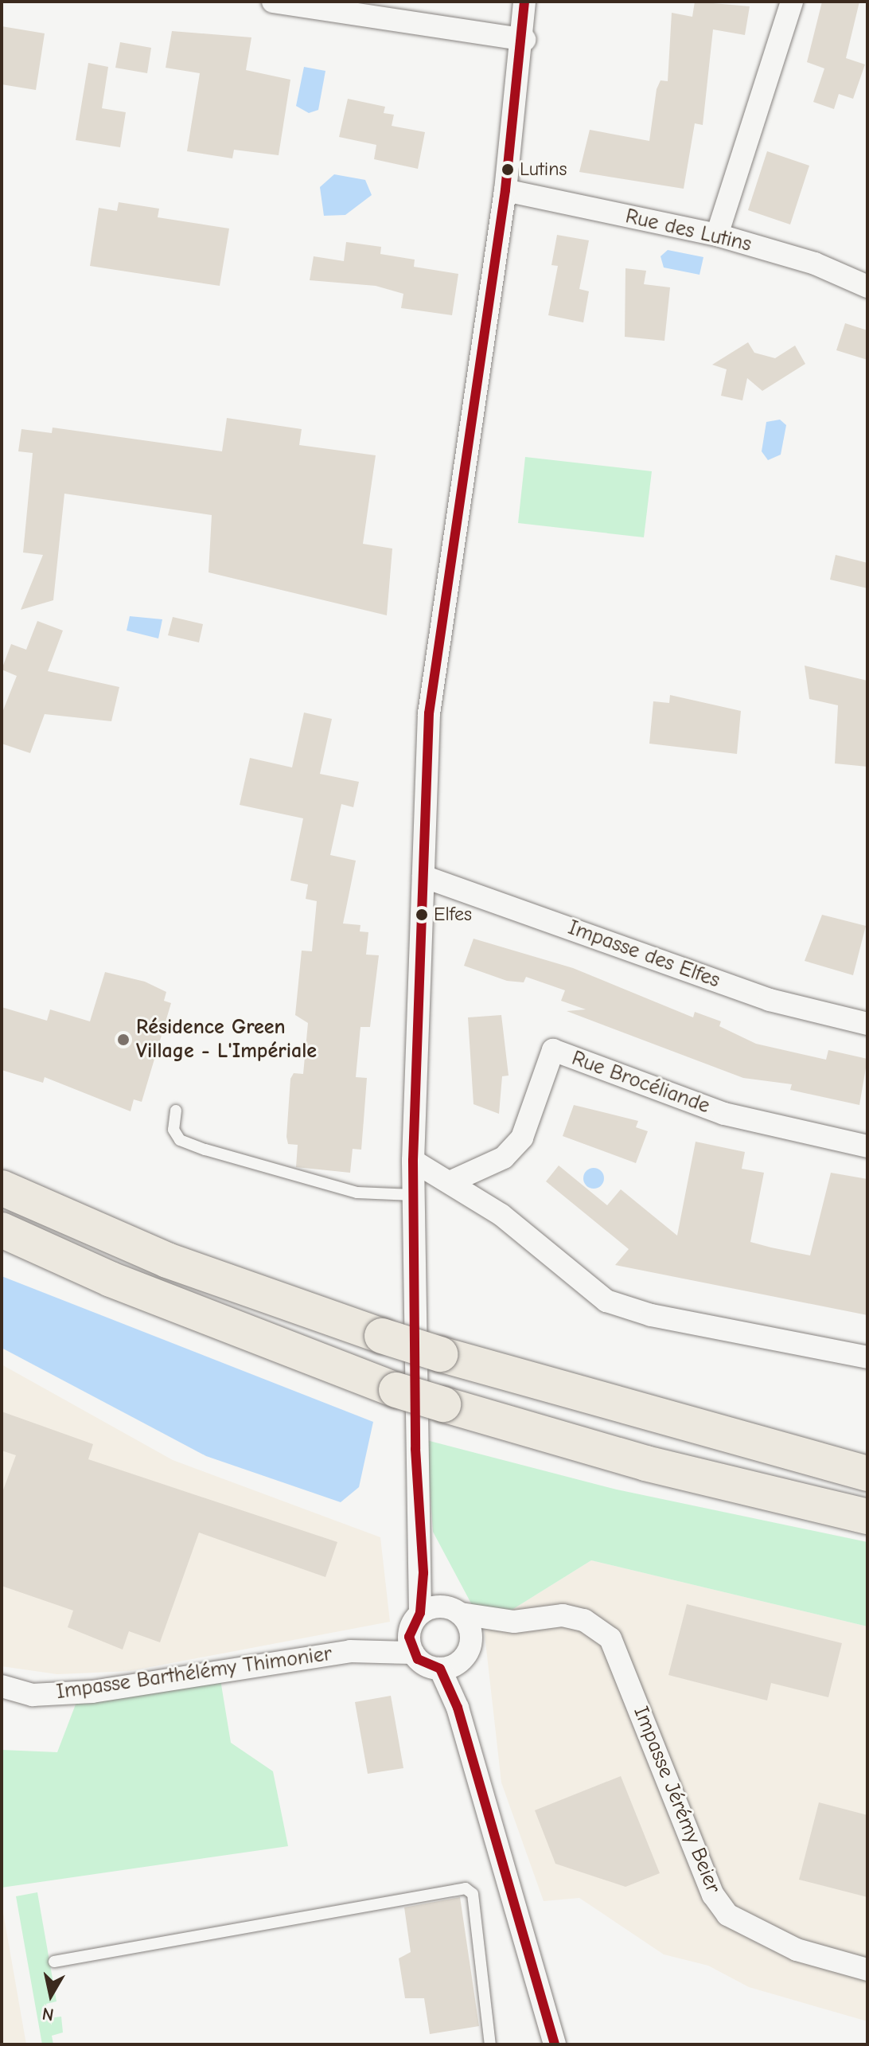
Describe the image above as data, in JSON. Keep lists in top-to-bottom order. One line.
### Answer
{"streets":{"street":["Rue des Lutins","Impasse des Elfes","Rue Brocéliande","Impasse Barthélémy Thimonier","Impasse Jérémy Beier"]},"crossings":[["Impasse Barthélémy Thimonier","Impasse Jérémy Beier"]],"places":["Lutins","Elfes","Résidence Green Village - L'Impériale"],"north":"bottom"}
